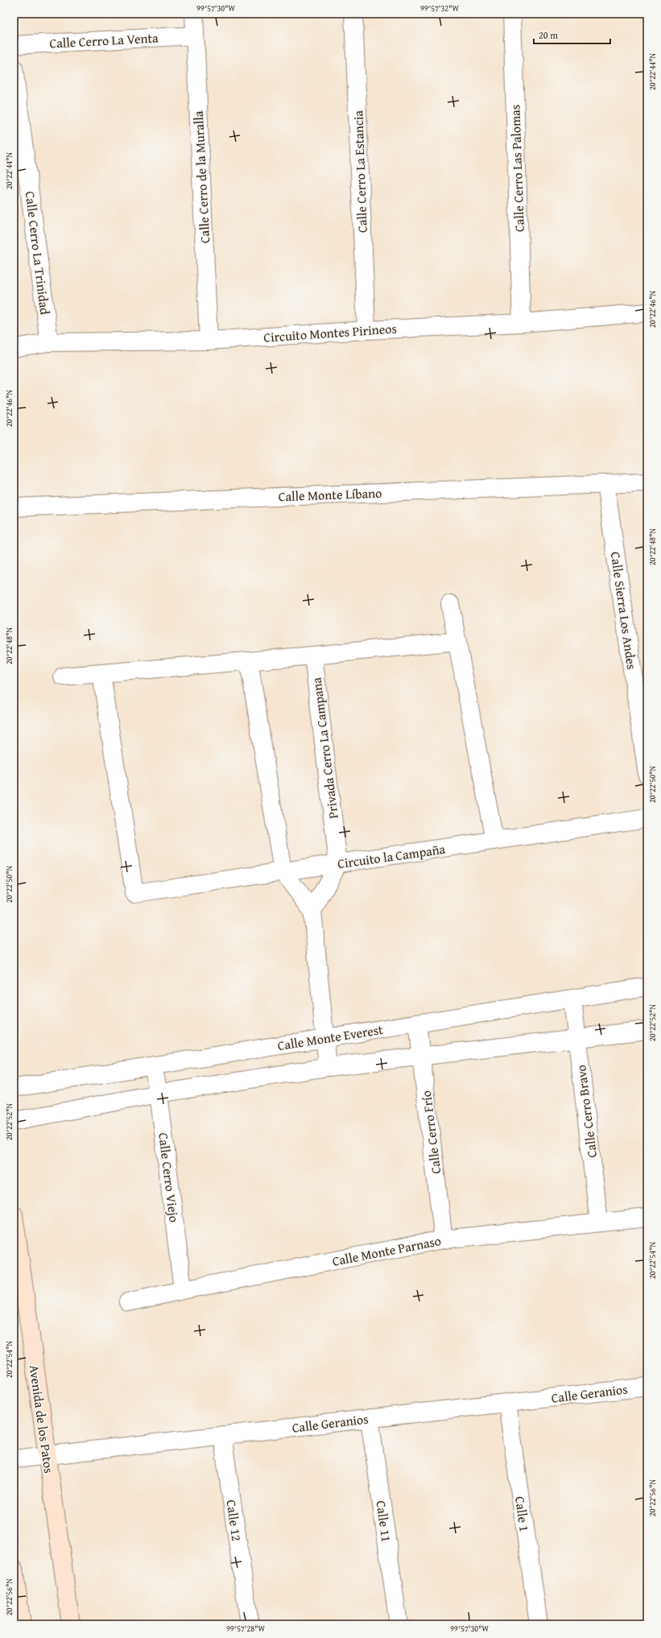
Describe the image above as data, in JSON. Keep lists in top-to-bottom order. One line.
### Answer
{"streets":{"street":["Calle Cerro La Venta","Calle Cerro Las Palomas","Calle Cerro La Estancia","Calle Cerro de la Muralla","Calle Cerro La Trinidad","Circuito Montes Pirineos","Calle Monte Líbano","Calle Sierra Los Andes","Privada Cerro La Campana","Circuito la Campaña","Calle Monte Everest","Calle Cerro Bravo","Calle Cerro Frío","Calle Cerro Viejo","Calle Monte Parnaso","Calle Geranios","Avenida de los Patos","Calle 1","Calle 12","Calle 11"]},"crossings":[["Calle Cerro La Venta","Calle Cerro de la Muralla"],["Calle Cerro Las Palomas","Circuito Montes Pirineos"],["Calle Cerro La Estancia","Circuito Montes Pirineos"],["Calle Cerro de la Muralla","Circuito Montes Pirineos"],["Calle Cerro La Trinidad","Circuito Montes Pirineos"],["Calle Monte Líbano","Calle Sierra Los Andes"],["Privada Cerro La Campana","Circuito la Campaña"],["Calle Monte Everest","Calle Cerro Bravo"],["Calle Monte Everest","Calle Cerro Frío"],["Calle Monte Everest","Calle Cerro Viejo"],["Calle Cerro Bravo","Calle Monte Parnaso"],["Calle Cerro Frío","Calle Monte Parnaso"],["Calle Cerro Viejo","Calle Monte Parnaso"],["Calle Geranios","Avenida de los Patos"],["Calle Geranios","Calle 1"],["Calle Geranios","Calle 12"],["Calle Geranios","Calle 11"]],"scale_bar":"20 m","coordinates":["99°57'30\"W","99°57'32\"W","20°22'44\"N","20°22'46\"N","20°22'48\"N","20°22'50\"N","20°22'52\"N","20°22'54\"N","20°22'56\"N","99°57'28\"W"]}
